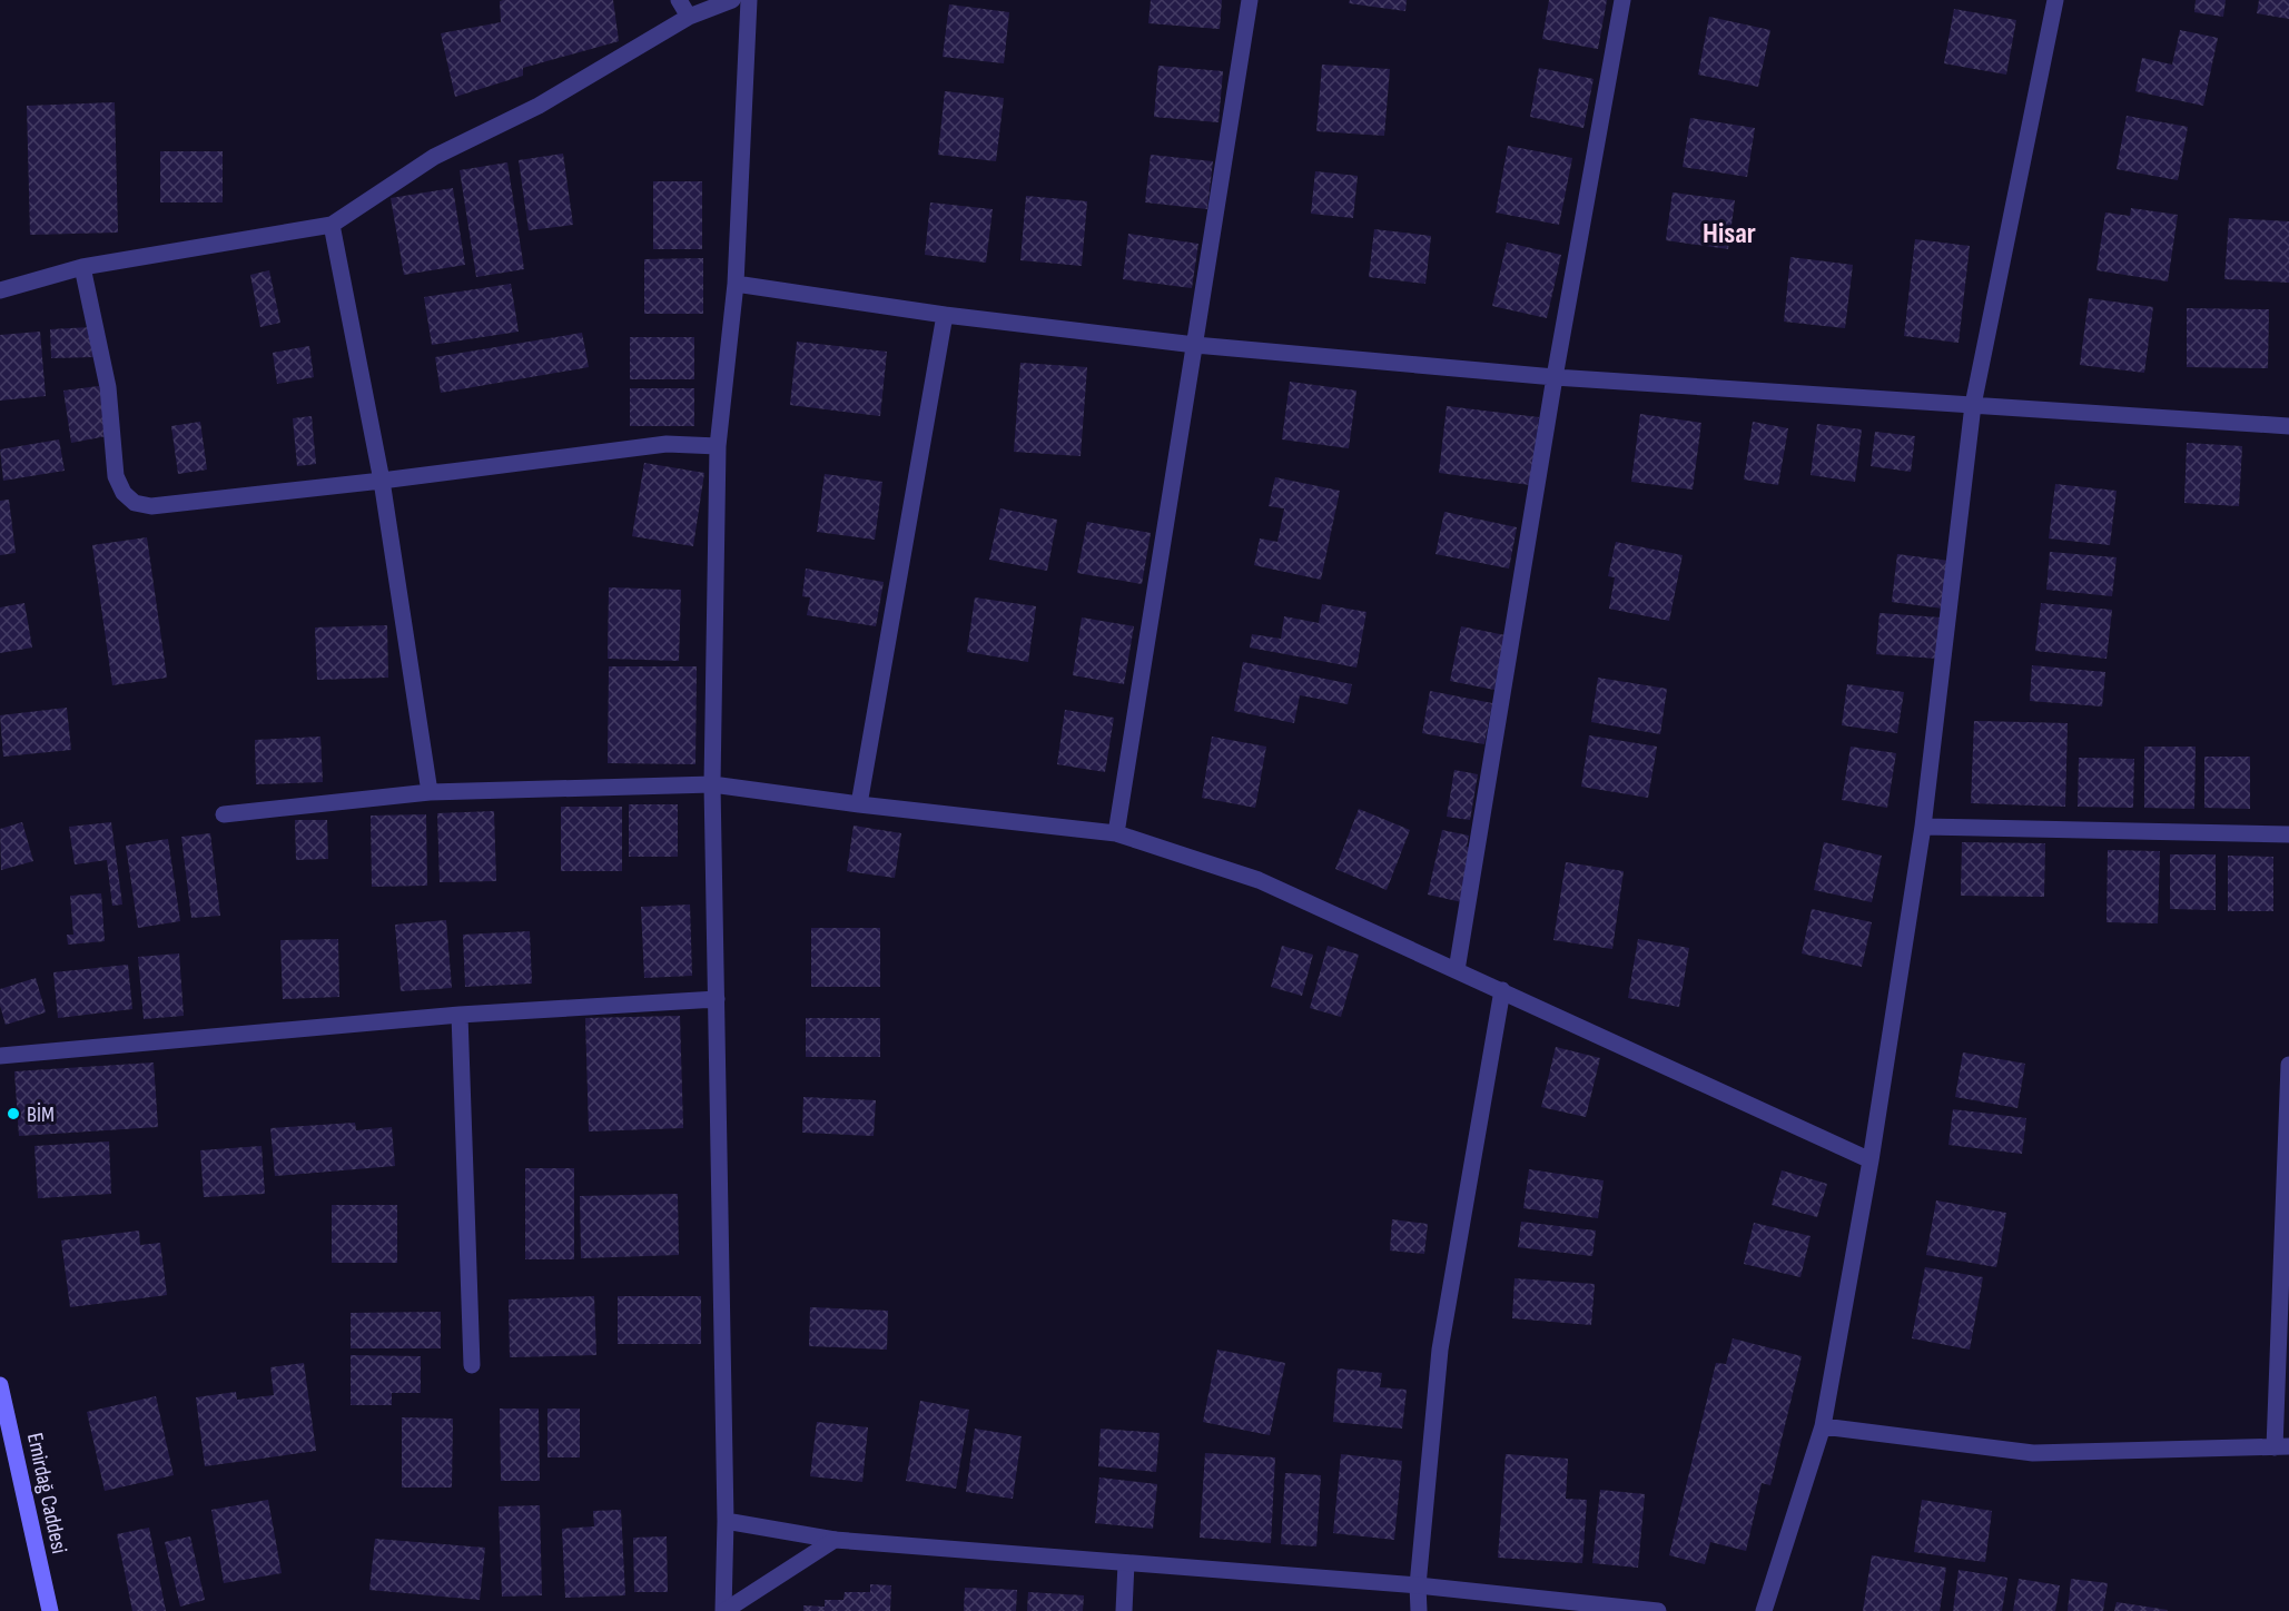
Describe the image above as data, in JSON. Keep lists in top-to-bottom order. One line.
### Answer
{"streets":{"main road":["Emirdağ Caddesi"]},"districts":["Hisar"],"places":["BİM"]}
